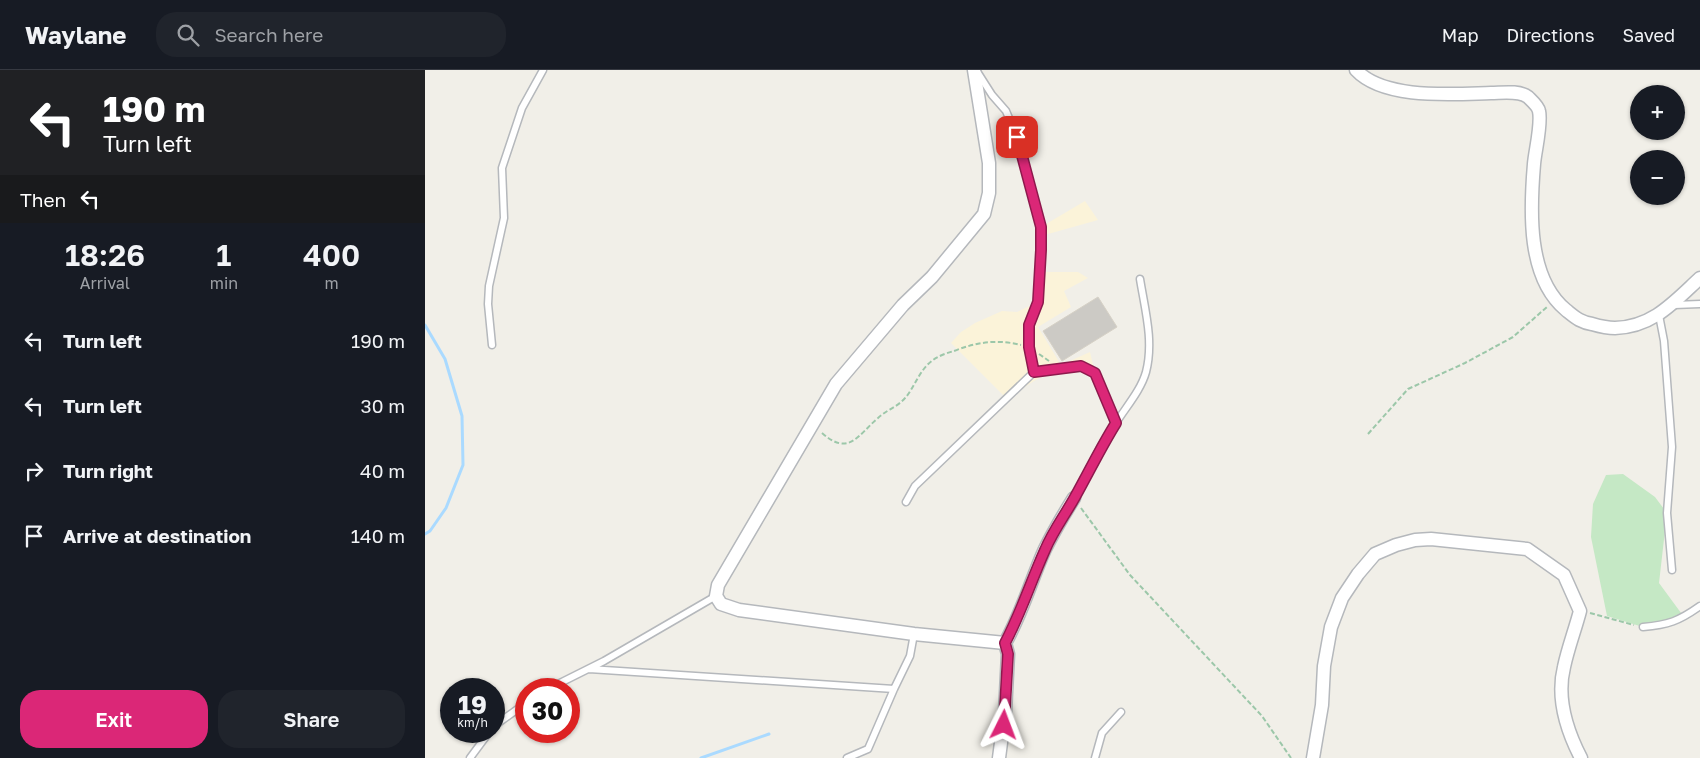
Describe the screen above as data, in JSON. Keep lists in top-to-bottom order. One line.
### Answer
{"page":{"header":"Waylane","search":"Search here","nav":["Map","Directions","Saved"],"turn":["190 m","Turn left"],"map_buttons":["+","−"],"then":"Then","eta":["18:26","Arrival","1","min","400","m"],"list":[{"name":"Turn left","value":"190 m"},{"name":"Turn left","value":"30 m"},{"name":"Turn right","value":"40 m"},{"name":"Arrive at destination","value":"140 m"}],"speed":"19 km/h","limit":"30","buttons":["Exit","Share"]}}
